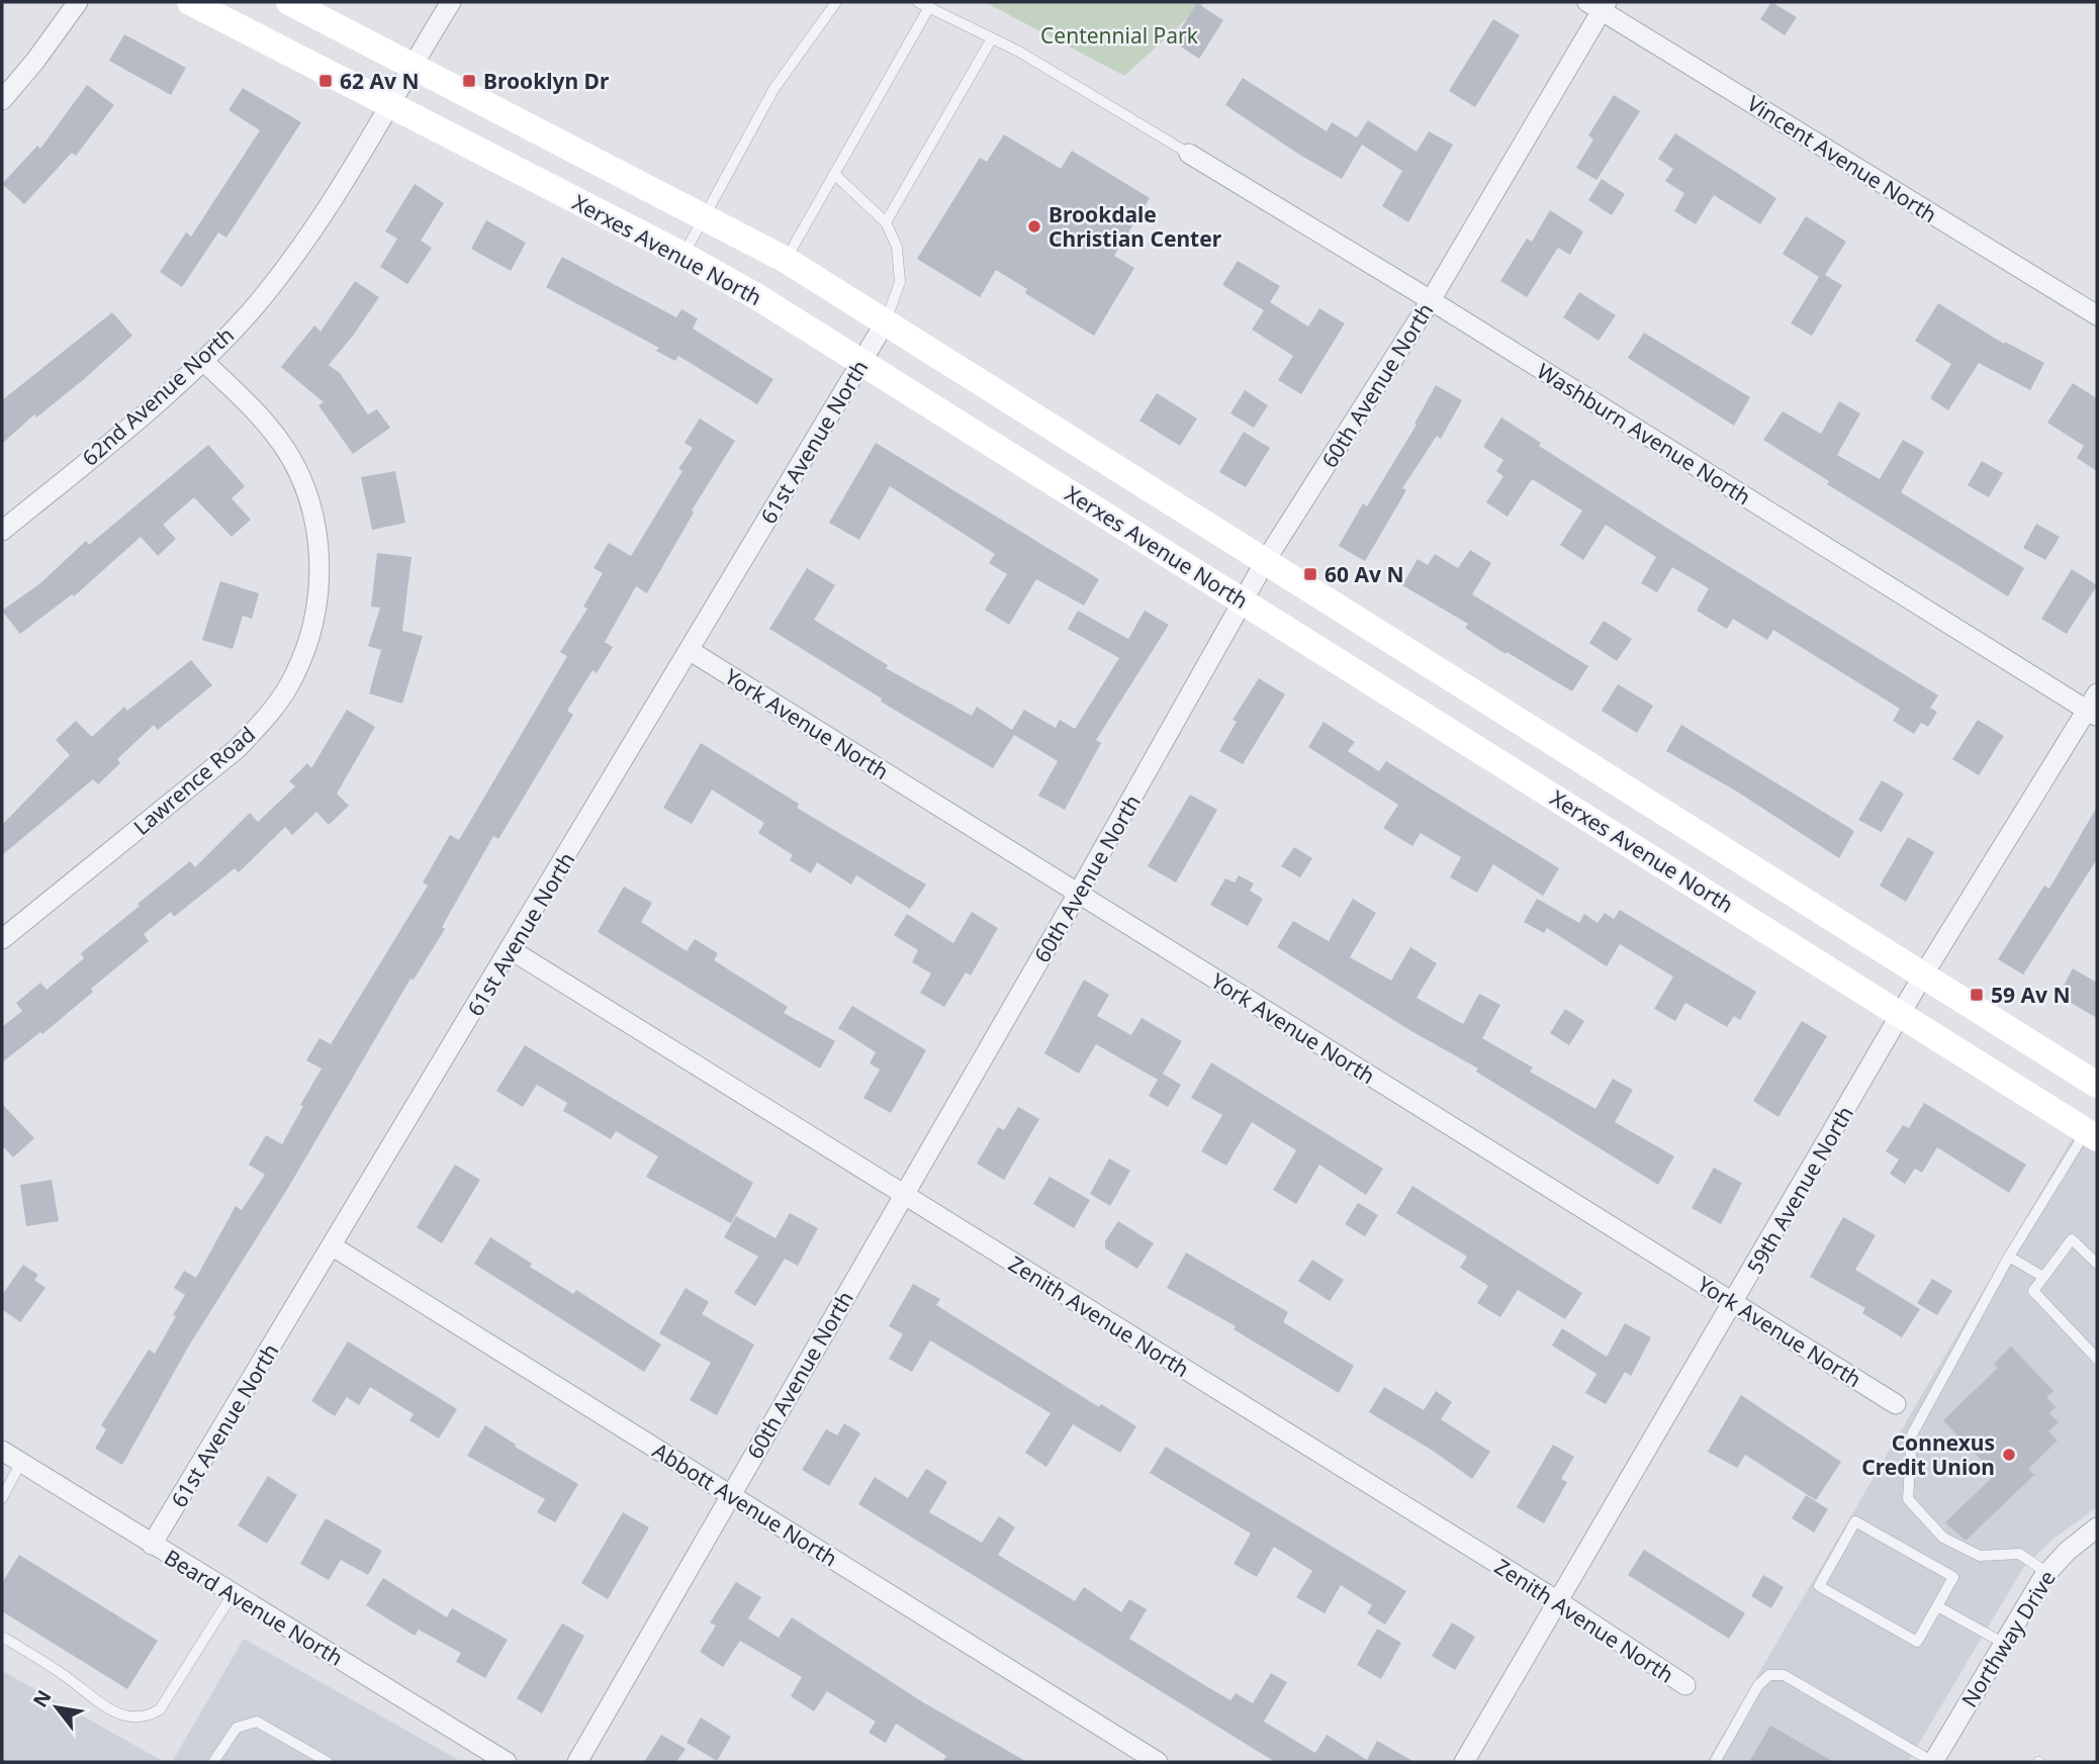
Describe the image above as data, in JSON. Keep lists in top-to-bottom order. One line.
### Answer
{"streets":{"street":["Vincent Avenue North","Xerxes Avenue North","60th Avenue North","62nd Avenue North","Washburn Avenue North","61st Avenue North","York Avenue North","Lawrence Road","59th Avenue North","Zenith Avenue North","Abbott Avenue North","Beard Avenue North","Northway Drive"]},"crossings":[["Vincent Avenue North","60th Avenue North"],["Xerxes Avenue North","60th Avenue North"],["Xerxes Avenue North","62nd Avenue North"],["Xerxes Avenue North","61st Avenue North"],["Xerxes Avenue North","59th Avenue North"],["60th Avenue North","Washburn Avenue North"],["60th Avenue North","York Avenue North"],["60th Avenue North","Zenith Avenue North"],["60th Avenue North","Abbott Avenue North"],["62nd Avenue North","Lawrence Road"],["Washburn Avenue North","59th Avenue North"],["61st Avenue North","York Avenue North"],["61st Avenue North","Zenith Avenue North"],["61st Avenue North","Abbott Avenue North"],["61st Avenue North","Beard Avenue North"],["York Avenue North","59th Avenue North"],["59th Avenue North","Zenith Avenue North"]],"parks":["Centennial Park"],"places":{"transit":["62 Av N","Brooklyn Dr","60 Av N","59 Av N"],"other":["Brookdale Christian Center","Connexus Credit Union"]},"north":"top left"}
